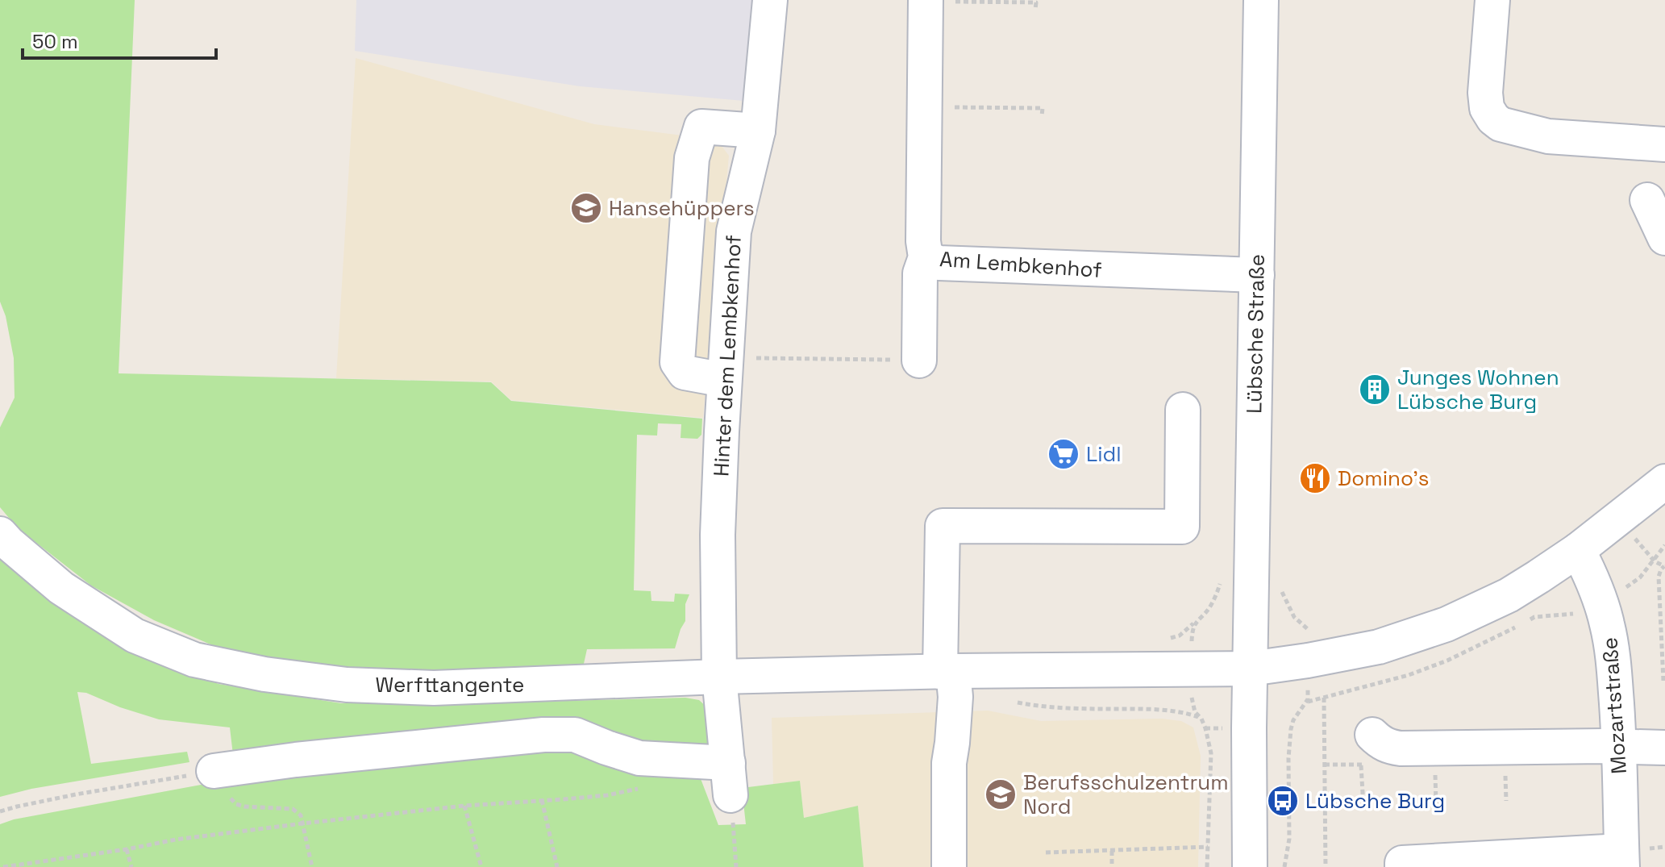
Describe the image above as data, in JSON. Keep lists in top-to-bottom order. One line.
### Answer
{"streets":{"street":["Am Lembkenhof","Lübsche Straße","Hinter dem Lembkenhof","Werfttangente","Mozartstraße"]},"crossings":[["Am Lembkenhof","Lübsche Straße"],["Hinter dem Lembkenhof","Werfttangente"]],"places":{"school or university":["Hansehüppers","Berufsschulzentrum Nord"],"building":["Junges Wohnen Lübsche Burg"],"supermarket":["Lidl"],"restaurant":["Domino's"],"bus stop":["Lübsche Burg"]},"scale_bar":"50 m"}
